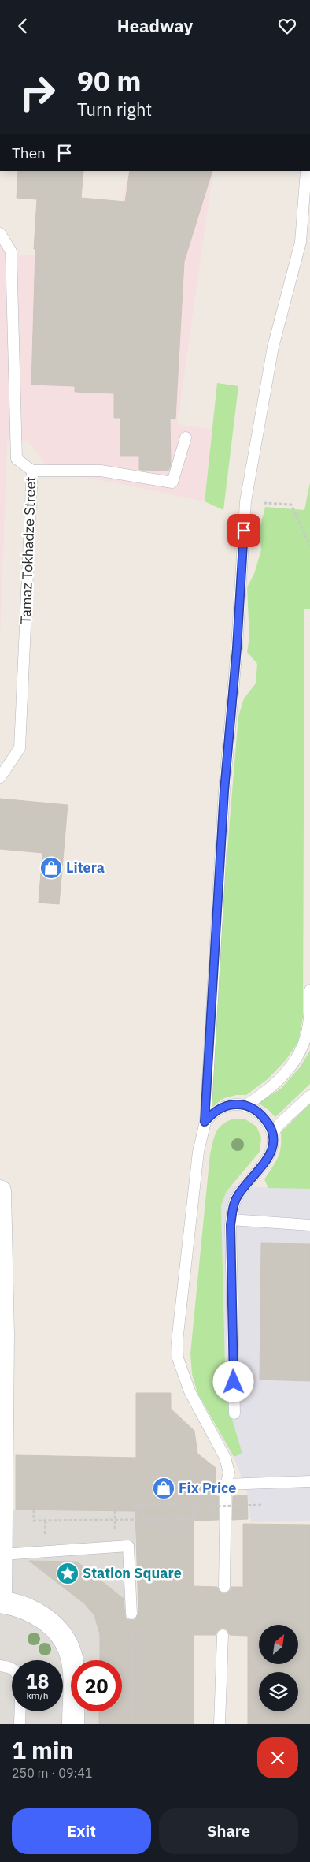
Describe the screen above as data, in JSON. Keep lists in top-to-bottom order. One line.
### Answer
{"streets":{"lane":["Tamaz Tokhadze Street"]},"places":{"shop":["Litera","Fix Price"],"place":["Station Square"]},"north":"top right","page":{"header":"Headway","turn":["90 m","Turn right"],"then":"Then","speed":"18 km/h","limit":"20","heading":["1 min","250 m · 09:41"],"buttons":["Exit","Share"]}}
